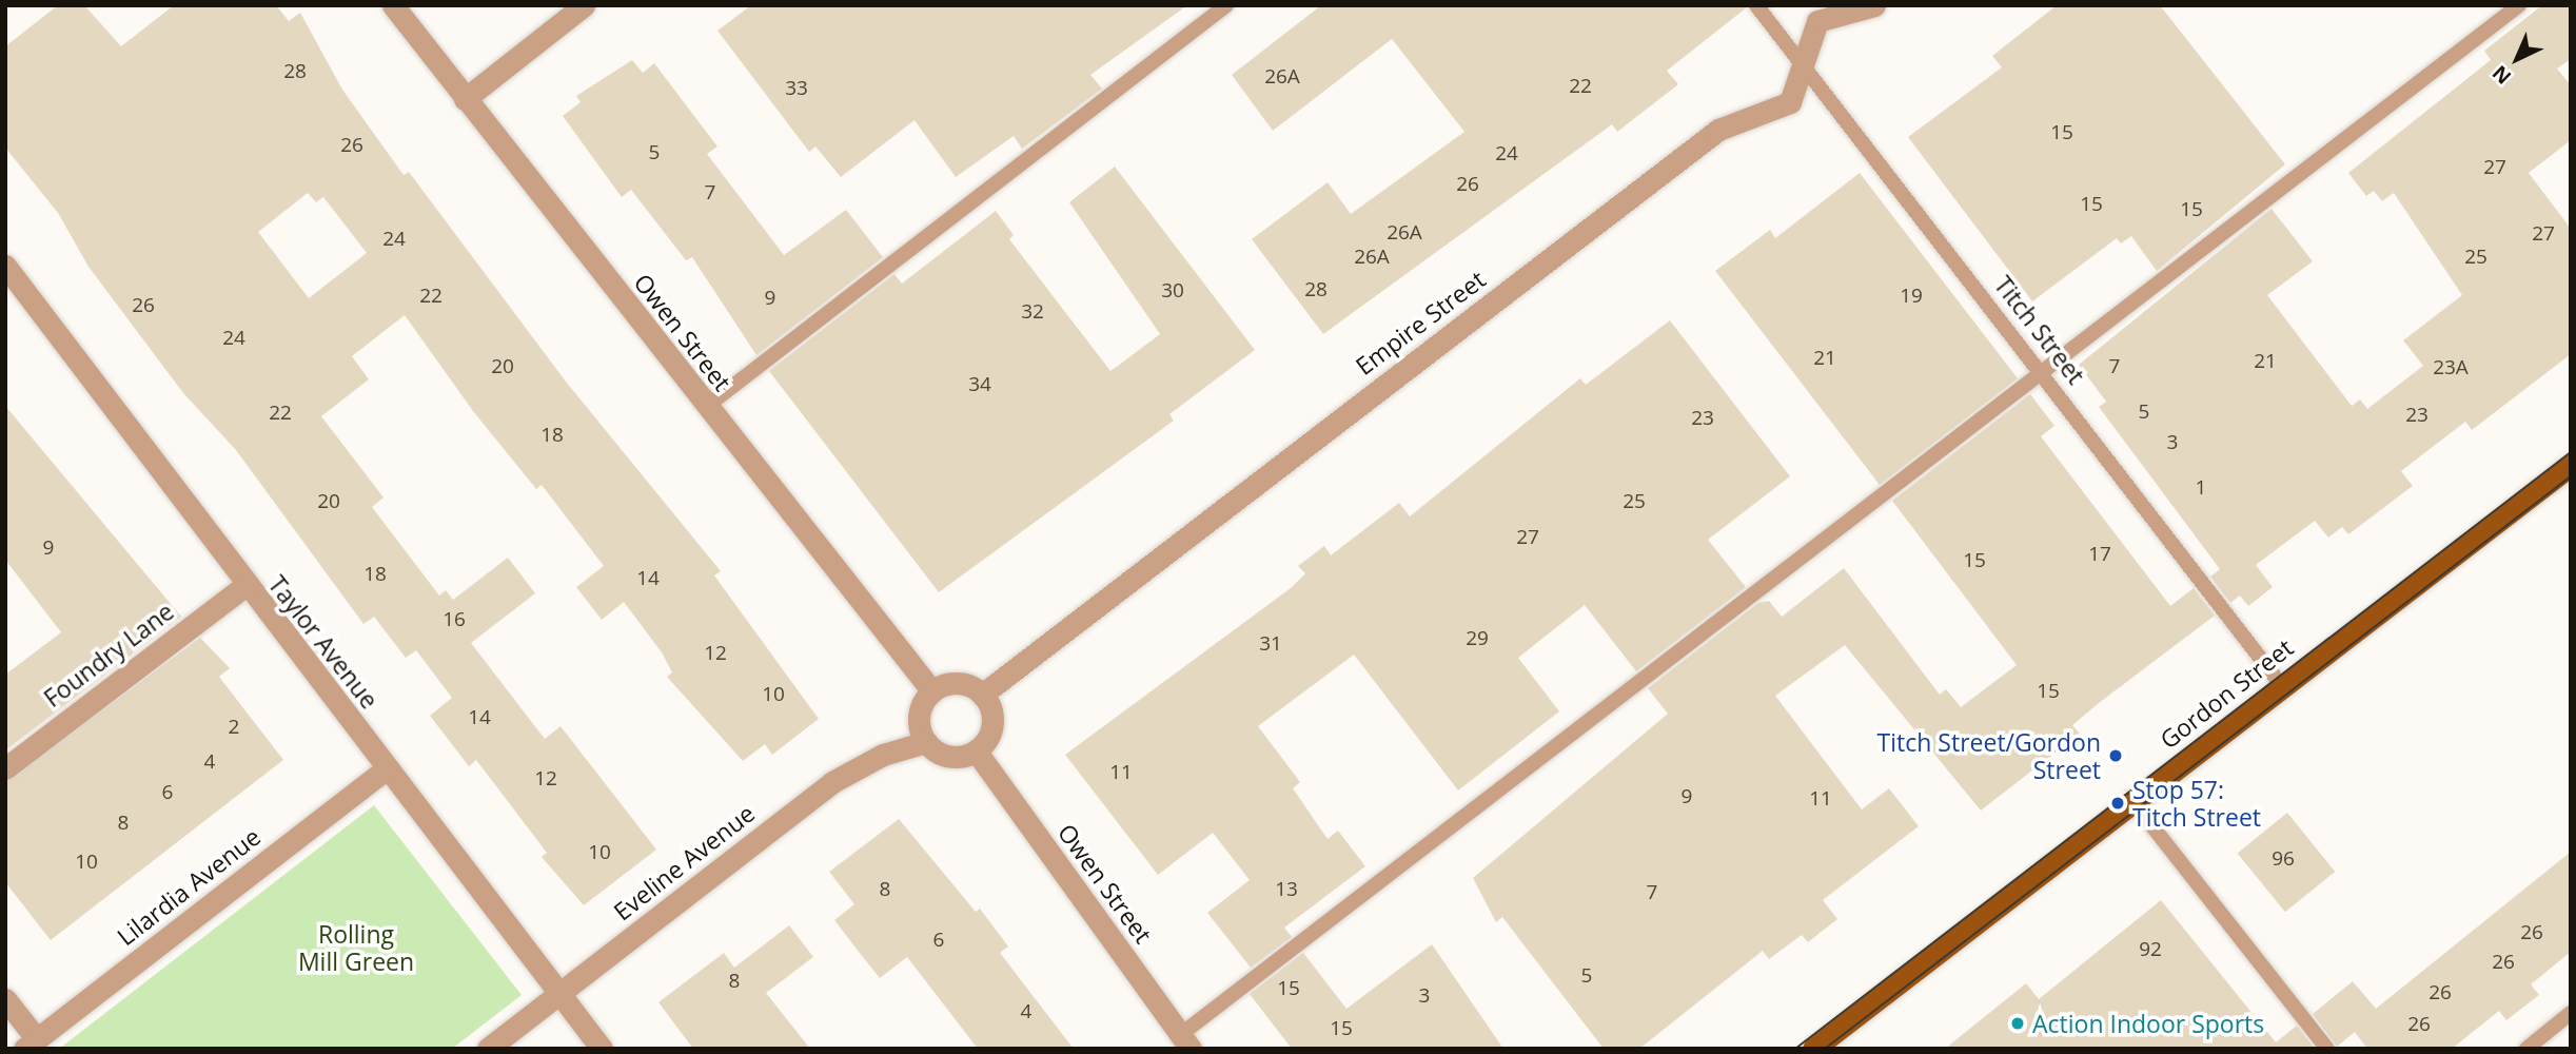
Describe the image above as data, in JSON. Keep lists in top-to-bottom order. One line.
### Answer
{"streets":{"main road":["Gordon Street"],"street":["Empire Street","Owen Street","Taylor Avenue","Foundry Lane","Eveline Avenue","Lilardia Avenue"],"lane":["Titch Street"]},"crossings":[["Empire Street","Titch Street"],["Empire Street","Owen Street"],["Empire Street","Eveline Avenue"],["Titch Street","Gordon Street"],["Owen Street","Eveline Avenue"],["Taylor Avenue","Foundry Lane"],["Taylor Avenue","Eveline Avenue"],["Taylor Avenue","Lilardia Avenue"]],"parks":["Rolling Mill Green"],"places":["Titch Street/Gordon Street","Stop 57: Titch Street","Action Indoor Sports"],"house_numbers":["28","26A","22","33","15","26","5","24","27","26","7","15","15","26A","27","24","26A","25","28","30","22","19","9","26","32","24","21","21","20","7","23A","34","5","22","23","23","18","3","1","20","25","27","9","17","15","18","14","16","29","31","12","15","10","14","2","4","11","12","6","9","11","8","10","96","10","8","13","7","26","6","92","26","5","8","15","26","3","4","26","15"],"north":"bottom left"}
